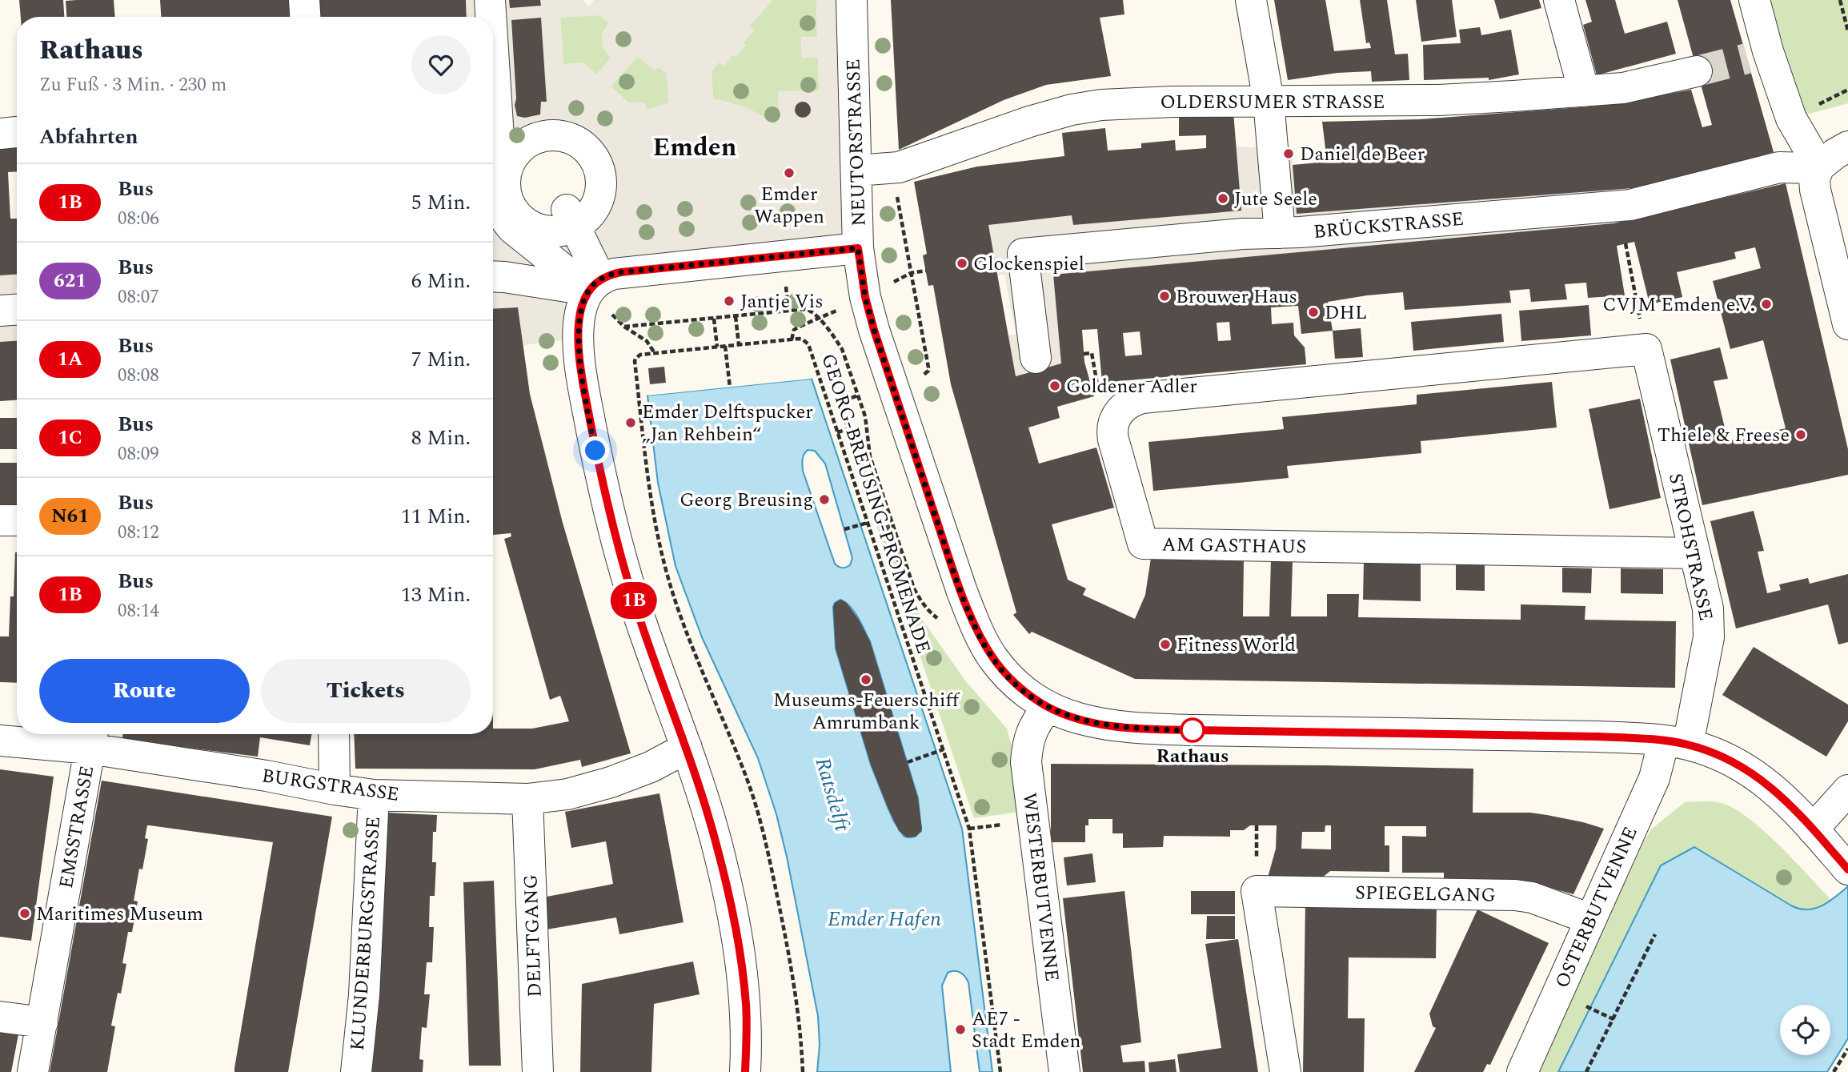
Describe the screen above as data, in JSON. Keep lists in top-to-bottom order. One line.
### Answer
{"streets":{"street":["OLDERSUMER STRASSE","NEUTORSTRASSE","BRÜCKSTRASSE","AM GASTHAUS","STROHSTRASSE","BURGSTRASSE","EMSSTRASSE","WESTERBUTVENNE","SPIEGELGANG","OSTERBUTVENNE","KLUNDERBURGSTRASSE","DELFTGANG"],"path":["GEORG-BREUSING-PROMENADE"]},"crossings":[["OLDERSUMER STRASSE","NEUTORSTRASSE"],["NEUTORSTRASSE","STROHSTRASSE"],["NEUTORSTRASSE","WESTERBUTVENNE"],["NEUTORSTRASSE","OSTERBUTVENNE"],["AM GASTHAUS","STROHSTRASSE"],["STROHSTRASSE","OSTERBUTVENNE"],["BURGSTRASSE","EMSSTRASSE"],["BURGSTRASSE","KLUNDERBURGSTRASSE"],["BURGSTRASSE","DELFTGANG"],["SPIEGELGANG","OSTERBUTVENNE"]],"districts":["Emden"],"water":["Ratsdelft","Emder Hafen"],"places":["Daniel de Beer","Emder Wappen","Jute Seele","Glockenspiel","Brouwer Haus","Jantje Vis","CVJM Emden e.V.","DHL","Goldener Adler","Emder Delftspucker „Jan Rehbein“","Thiele & Freese","Georg Breusing","Fitness World","Museums-Feuerschiff Amrumbank","Rathaus","Maritimes Museum","AE7 - Stadt Emden"],"lines":["bus line 1B"],"page":{"on_map":"1B","heading":[["Rathaus","Zu Fuß · 3 Min. · 230 m"],"Abfahrten"],"list":[{"mark":"1B","name":"Bus","note":"08:06","value":"5 Min."},{"mark":"621","name":"Bus","note":"08:07","value":"6 Min."},{"mark":"1A","name":"Bus","note":"08:08","value":"7 Min."},{"mark":"1C","name":"Bus","note":"08:09","value":"8 Min."},{"mark":"N61","name":"Bus","note":"08:12","value":"11 Min."},{"mark":"1B","name":"Bus","note":"08:14","value":"13 Min."}],"buttons":["Route","Tickets"]}}
